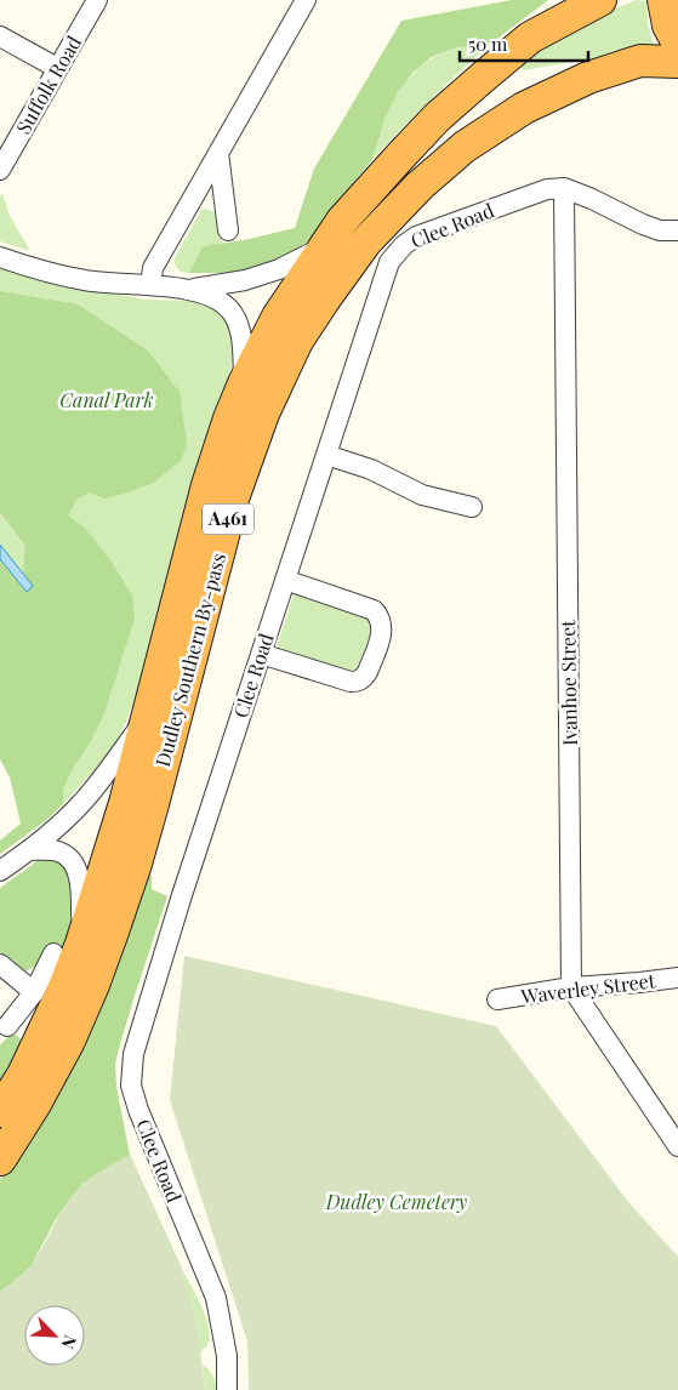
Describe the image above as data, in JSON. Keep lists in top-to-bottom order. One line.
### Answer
{"streets":{"highway":["A461","Dudley Southern By-pass"],"street":["Suffolk Road","Clee Road","Ivanhoe Street","Waverley Street"]},"crossings":[["Clee Road","Ivanhoe Street"],["A461","Dudley Southern By-pass"],["Ivanhoe Street","Waverley Street"]],"parks":["Canal Park","Dudley Cemetery"],"scale_bar":"50 m","north":"bottom right"}
